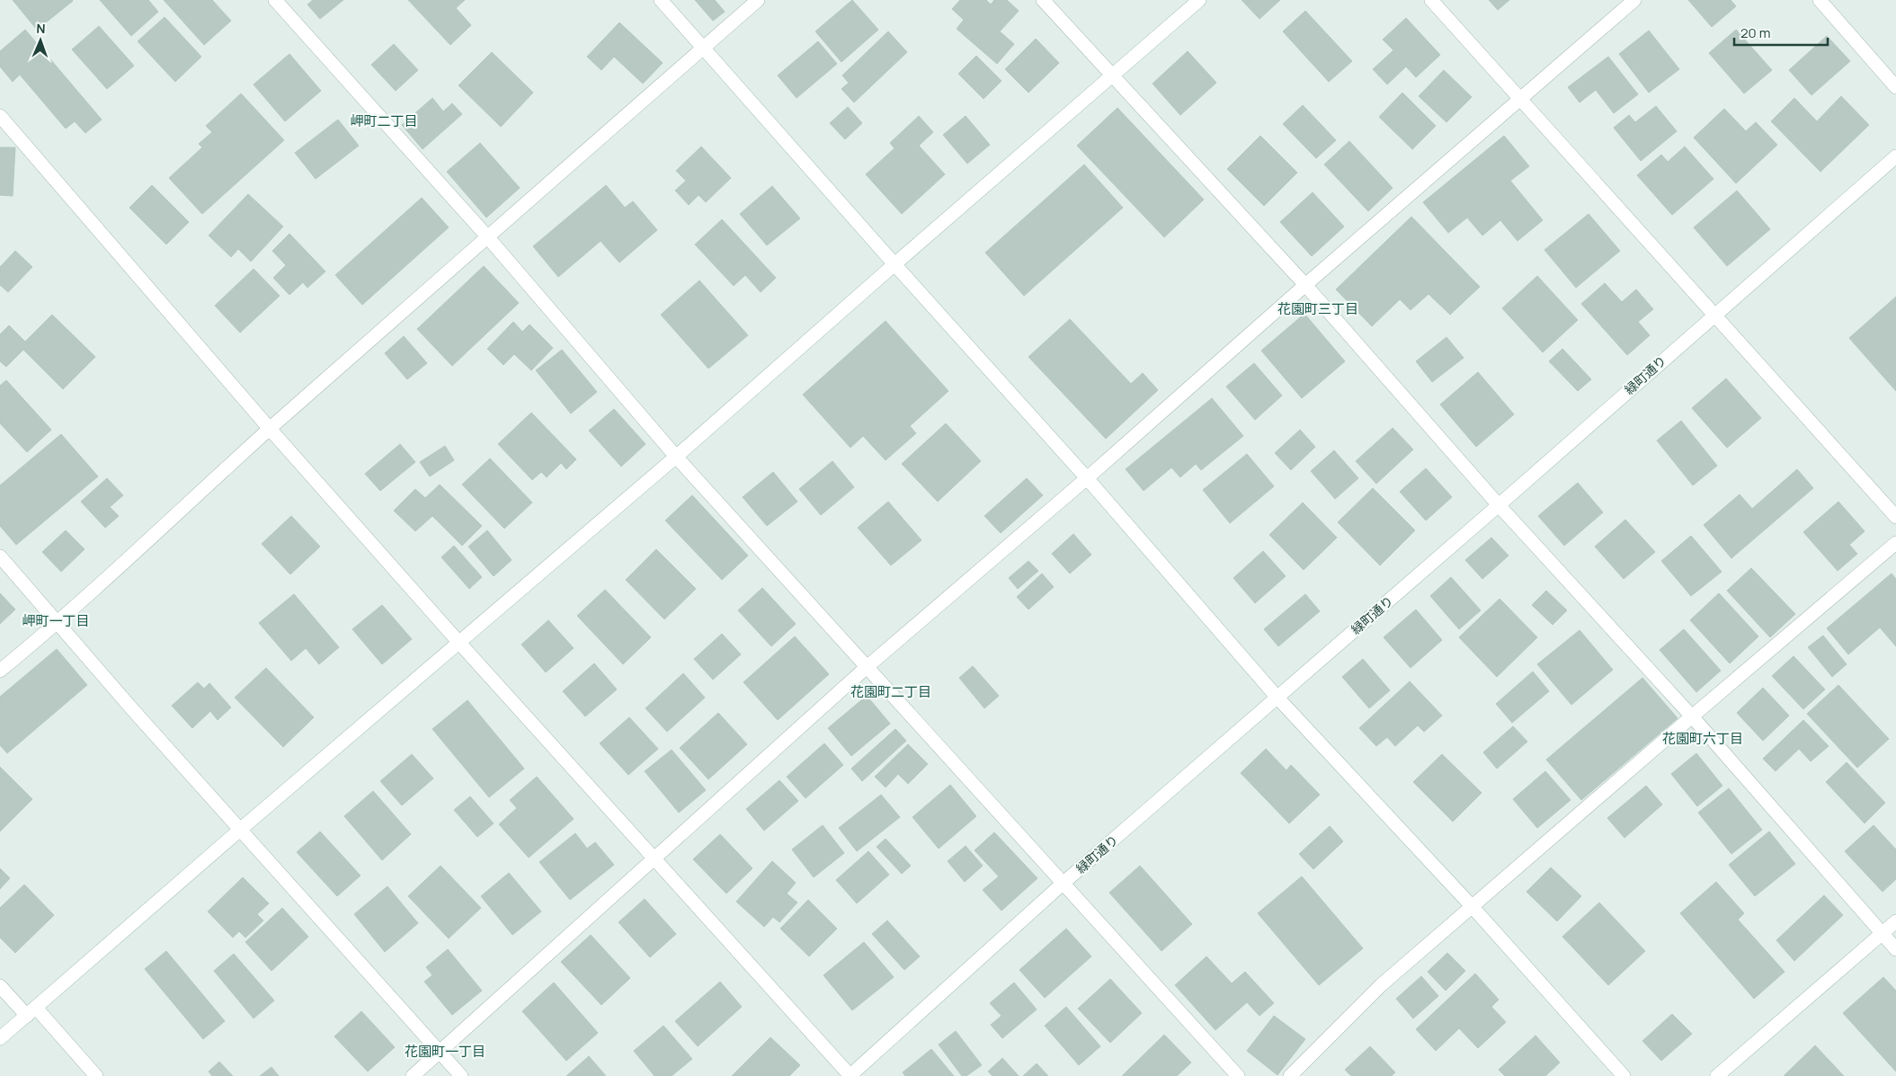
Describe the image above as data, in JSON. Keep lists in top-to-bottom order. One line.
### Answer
{"streets":{"street":["緑町通り"]},"districts":["岬町二丁目","花園町三丁目","岬町一丁目","花園町二丁目","花園町六丁目","花園町一丁目"],"scale_bar":"20 m","north":"top"}
